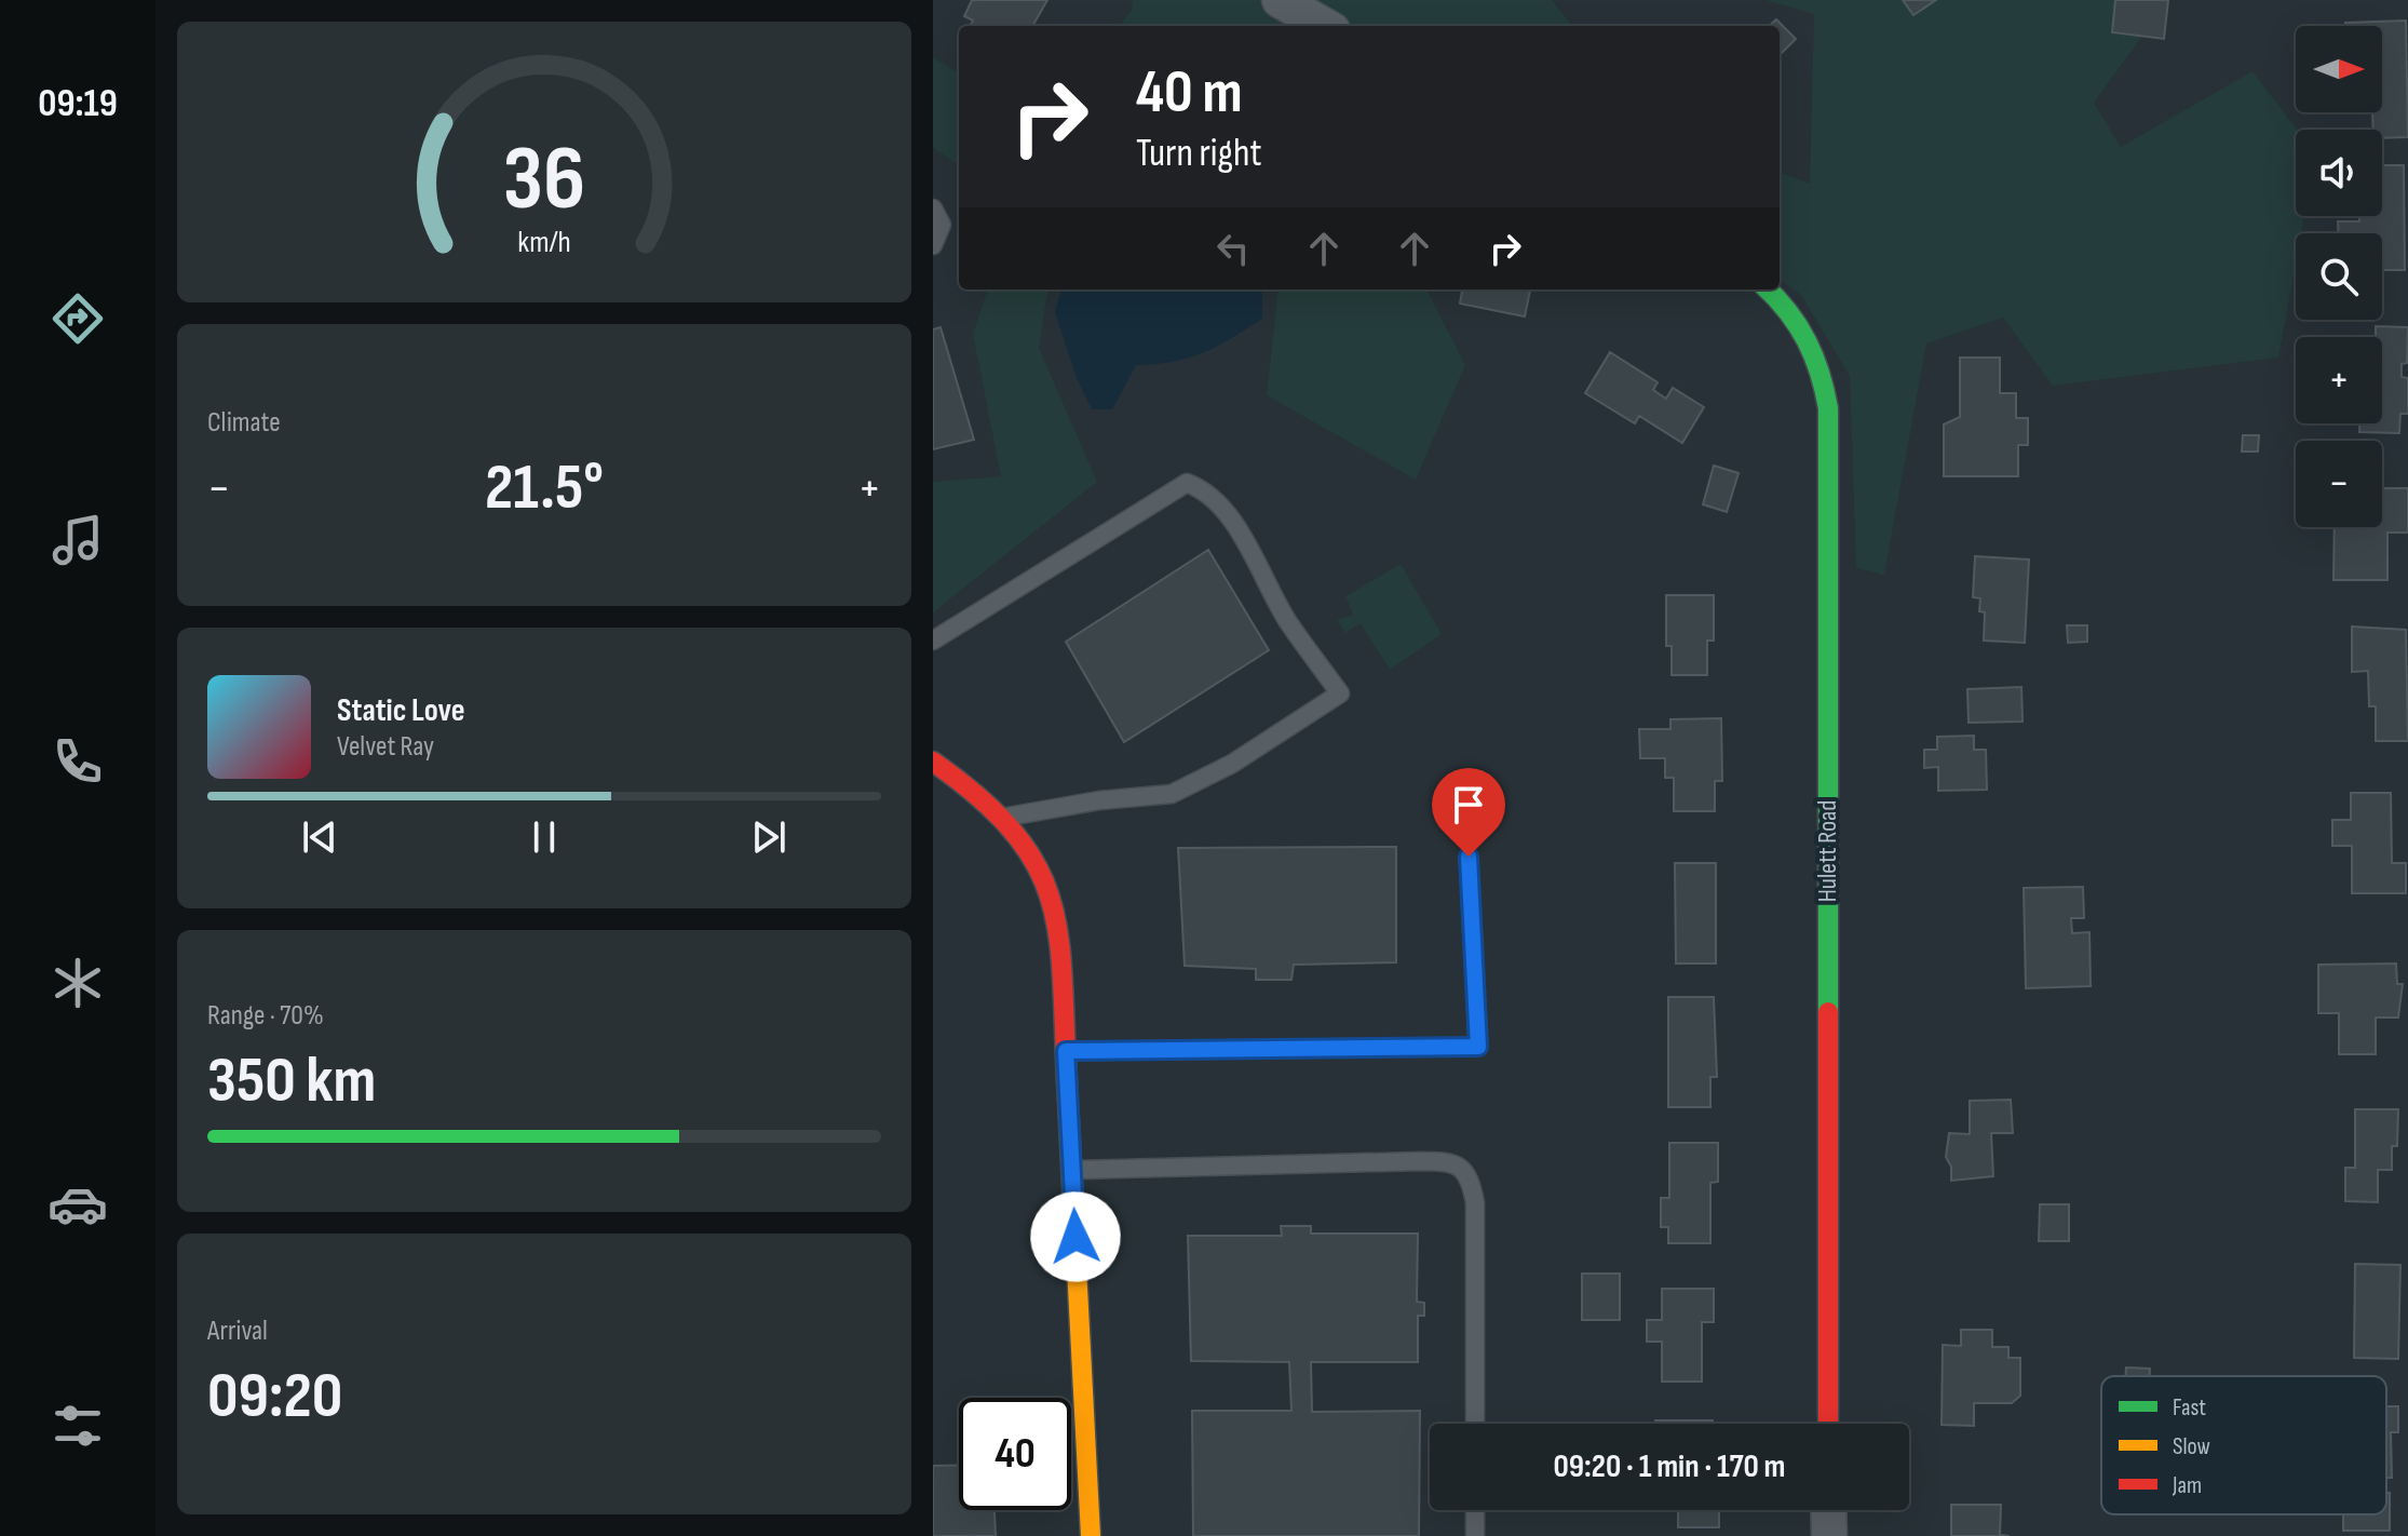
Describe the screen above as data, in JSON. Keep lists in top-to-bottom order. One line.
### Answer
{"streets":{"street":["Hulett Road"]},"legend":["Fast","Slow","Jam"],"north":"right","page":{"tabs":"09:19","map_buttons":["+","−"],"turn":["40 m","Turn right"],"tile":["Climate",["Range · 70%","350 km"],["Arrival","09:20"]],"heat":["−","21.5°","+"],"song":["Static Love","Velvet Ray"],"limit":"40","trip":"09:20 · 1 min · 170 m","gauge":["36","km/h"]}}
